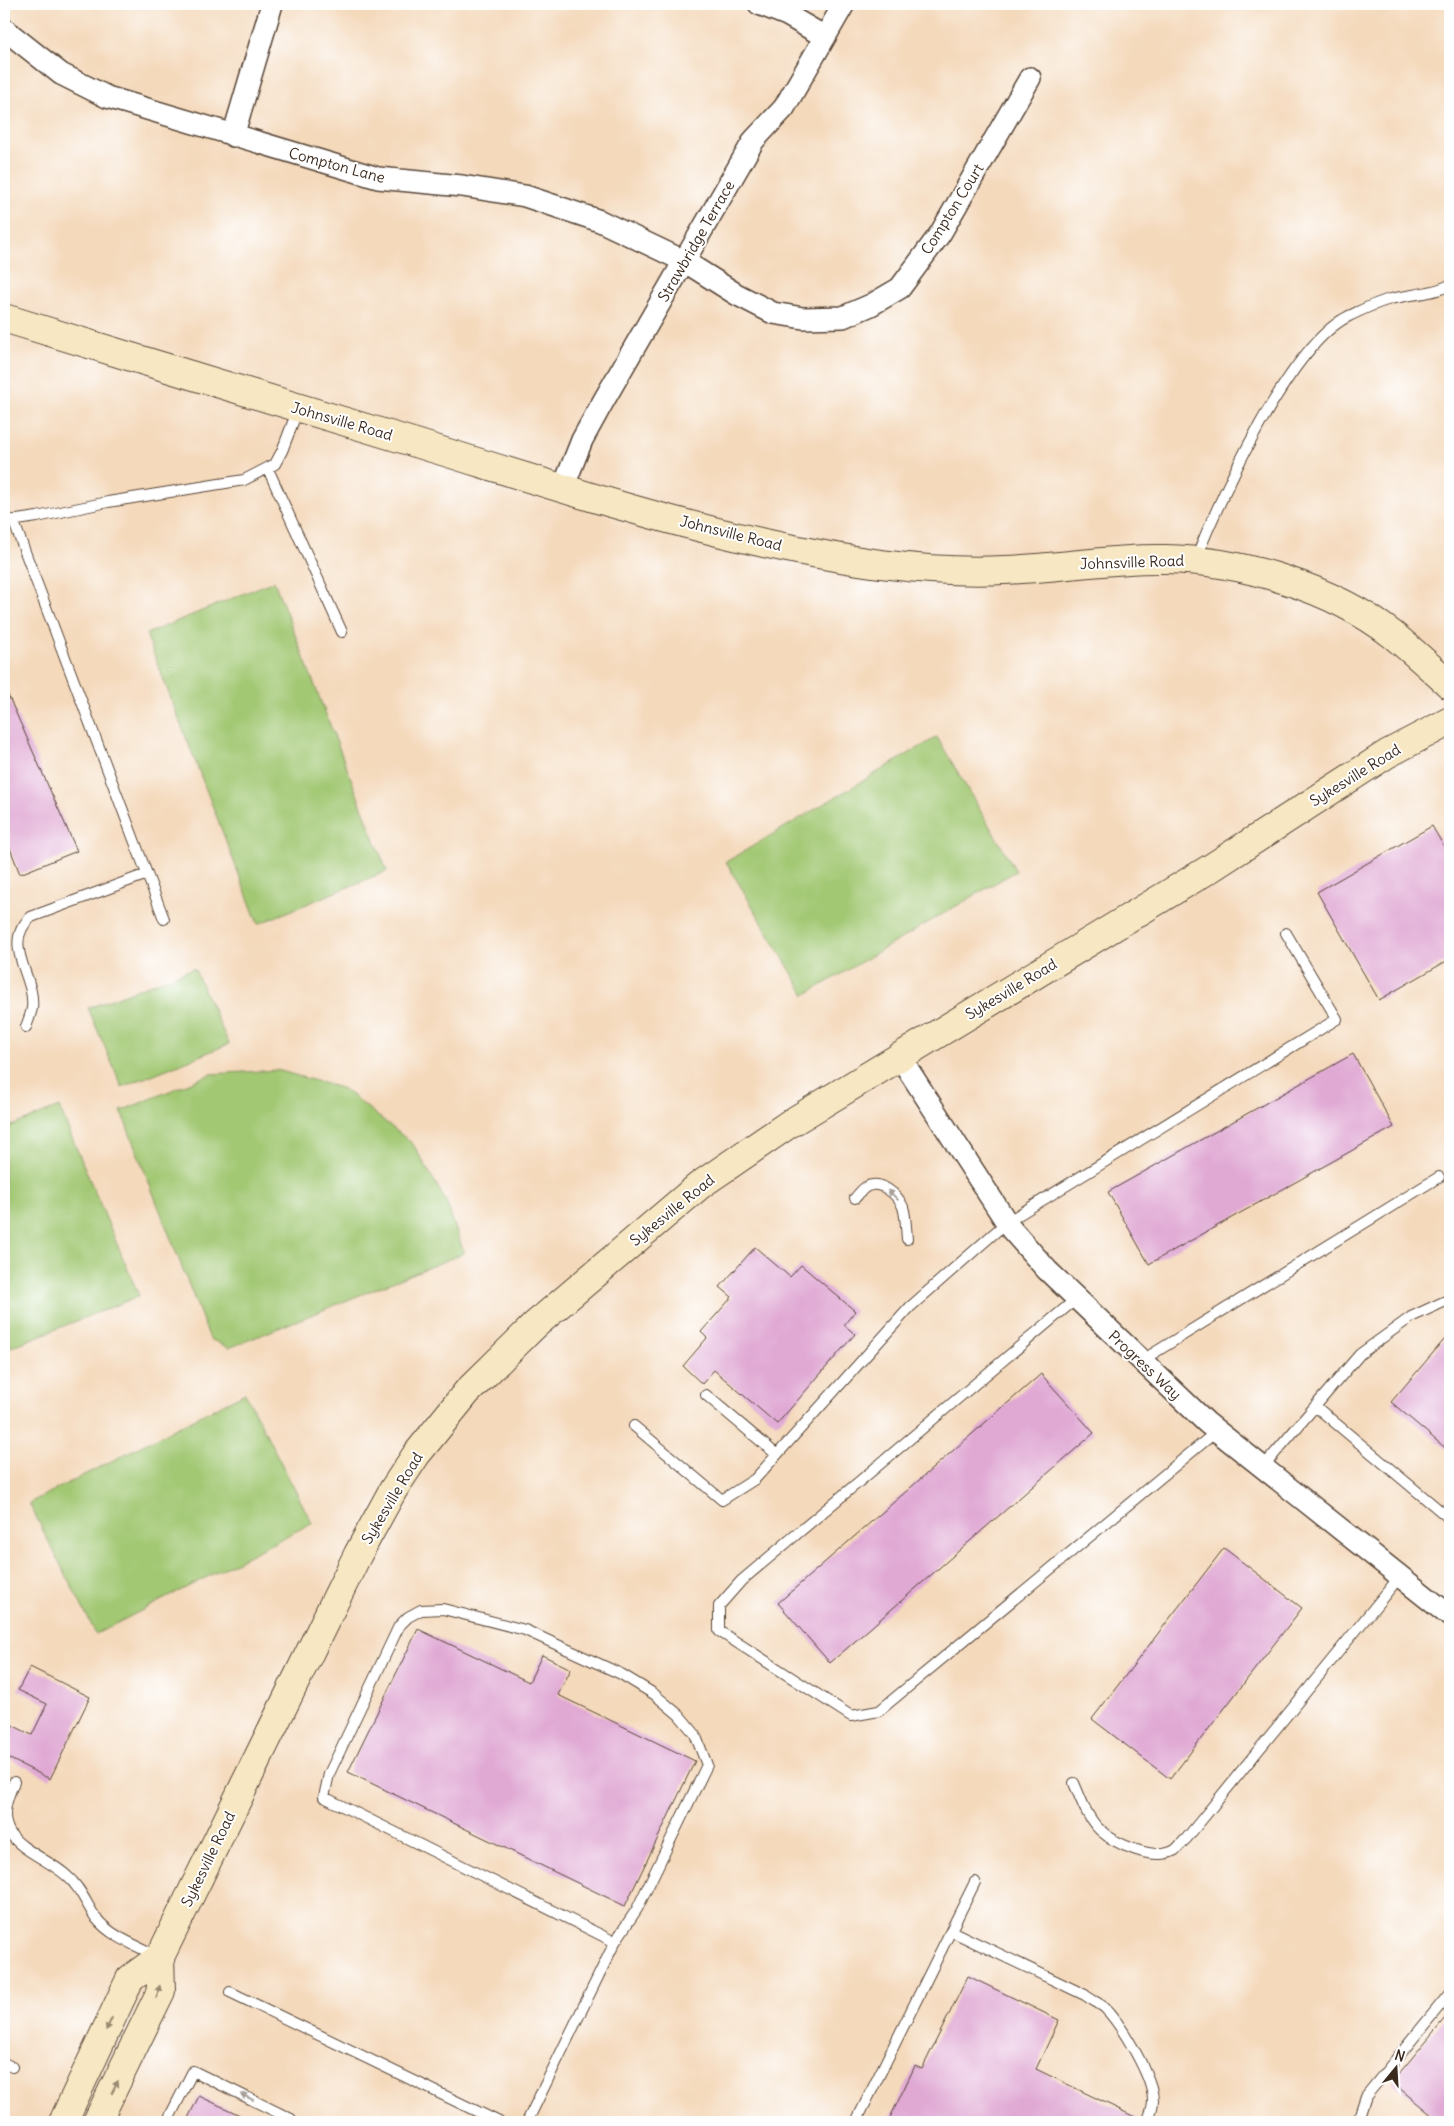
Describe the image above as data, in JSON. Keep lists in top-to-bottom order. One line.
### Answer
{"streets":{"main road":["Johnsville Road","Sykesville Road"],"street":["Compton Lane","Compton Court","Strawbridge Terrace","Progress Way"]},"crossings":[["Compton Lane","Compton Court"],["Compton Lane","Strawbridge Terrace"],["Compton Court","Strawbridge Terrace"],["Strawbridge Terrace","Johnsville Road"],["Sykesville Road","Progress Way"]],"north":"top"}
